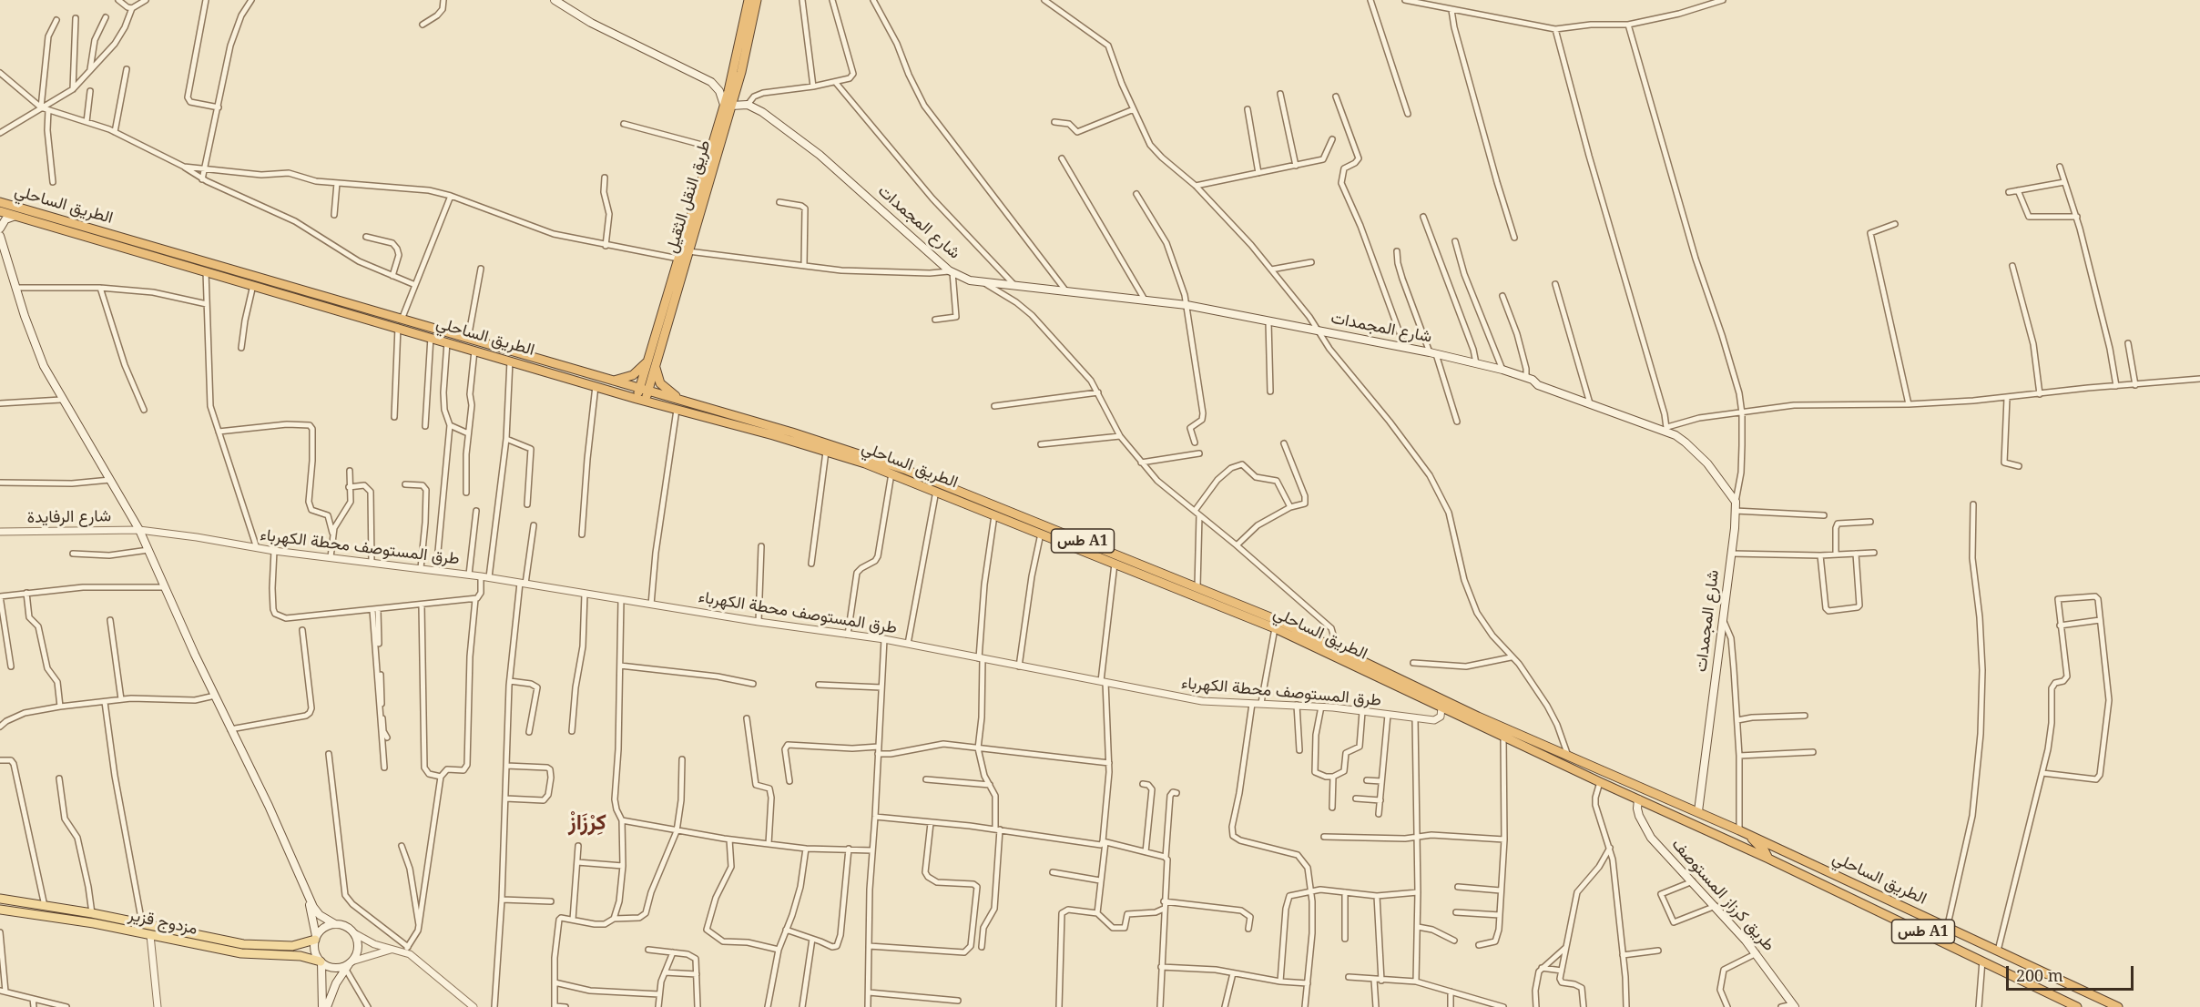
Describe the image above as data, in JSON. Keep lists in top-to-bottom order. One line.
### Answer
{"streets":{"highway":["طريق النقل الثقيل","الطريق الساحلي","طس A1"],"main road":["شارع المجمدات","طريق كرزاز المستوصف","مزدوج قزير"],"street":["شارع الرفايدة","طرق المستوصف محطة الكهرباء"]},"crossings":[["طريق النقل الثقيل","الطريق الساحلي"],["الطريق الساحلي","شارع المجمدات"],["الطريق الساحلي","طرق المستوصف محطة الكهرباء"],["الطريق الساحلي","طريق كرزاز المستوصف"],["شارع الرفايدة","طرق المستوصف محطة الكهرباء"]],"districts":["كِرْزَازْ"],"scale_bar":"200 m"}
